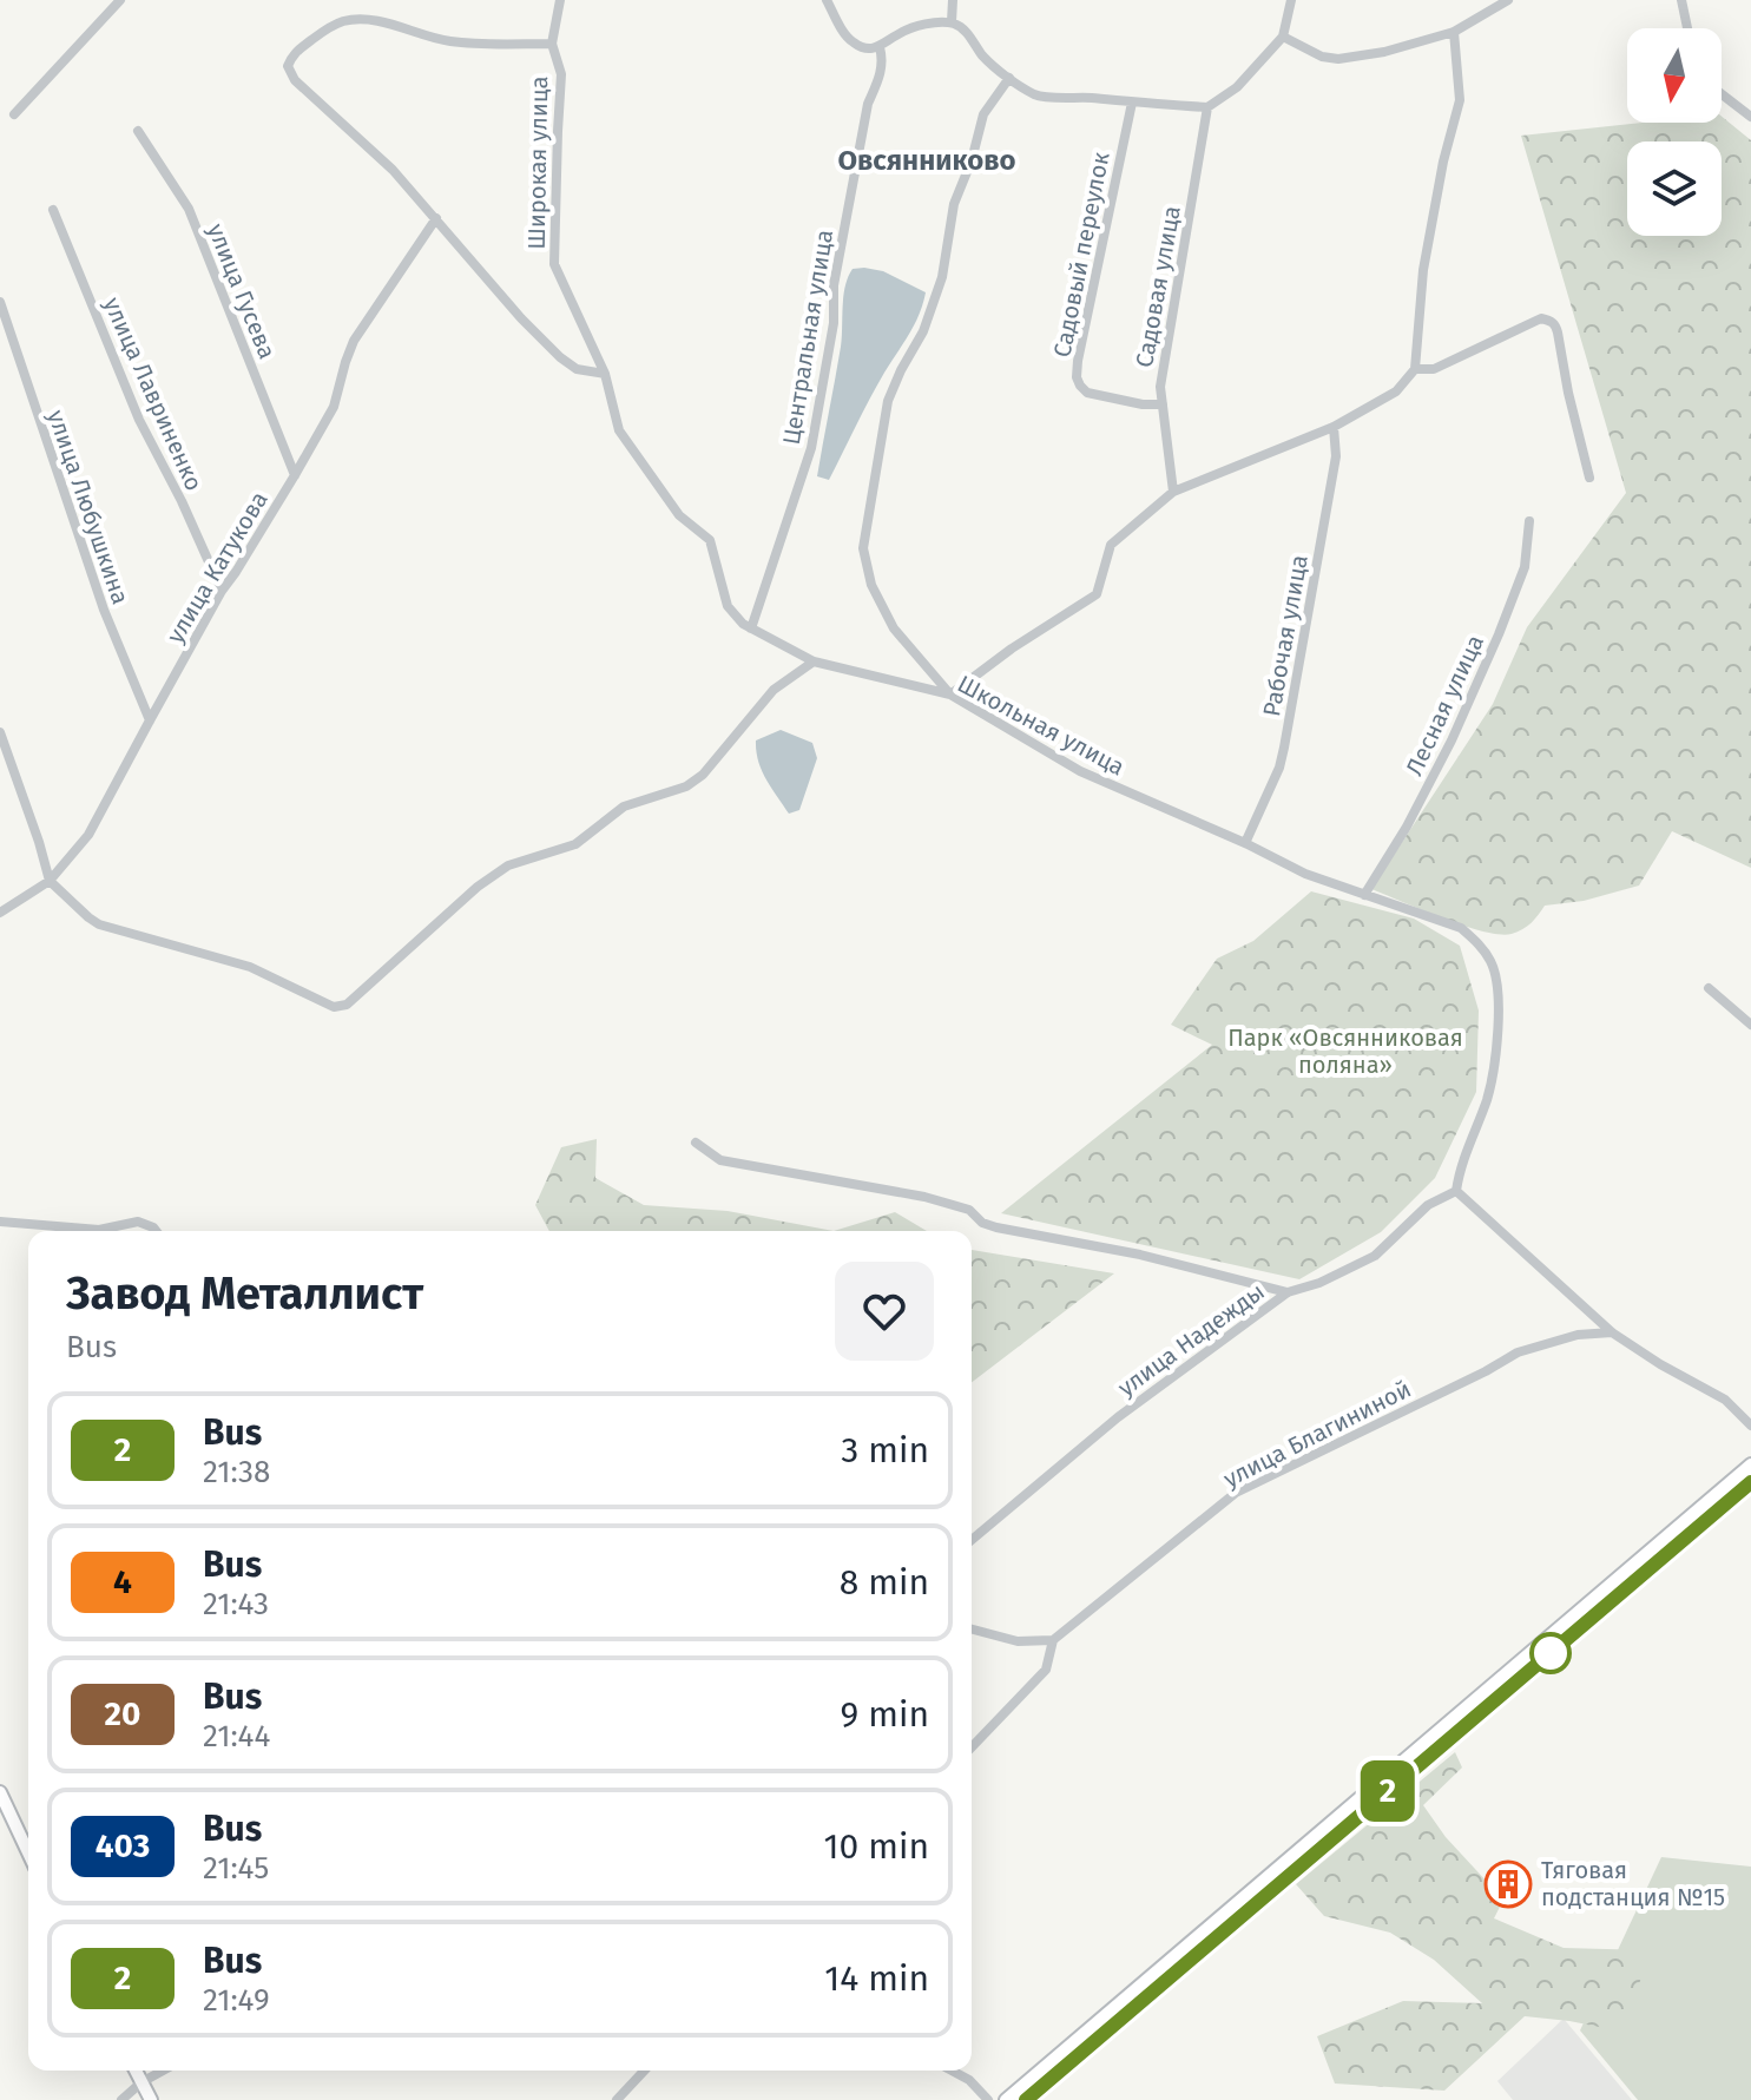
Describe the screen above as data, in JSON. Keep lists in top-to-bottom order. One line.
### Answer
{"streets":{"street":["Широкая улица","Садовый переулок","Садовая улица","улица Гусева","Центральная улица","улица Лавриненко","улица Любушкина","улица Катукова","Рабочая улица","Лесная улица","Школьная улица","улица Надежды","улица Благининой"]},"crossings":[["Широкая улица","Центральная улица"],["Широкая улица","улица Катукова"],["Широкая улица","Школьная улица"],["Садовый переулок","Садовая улица"],["улица Гусева","улица Катукова"],["Центральная улица","Школьная улица"],["улица Лавриненко","улица Катукова"],["улица Любушкина","улица Катукова"],["Рабочая улица","Школьная улица"],["Лесная улица","Школьная улица"],["Школьная улица","улица Надежды"]],"districts":["Овсянниково"],"parks":["Парк «Овсянниковая поляна»"],"places":{"building":["Тяговая подстанция №15"]},"lines":["bus line 2"],"north":"bottom","page":{"on_map":"2","heading":["Завод Металлист","Bus"],"list":[{"mark":"2","name":"Bus","note":"21:38","value":"3 min"},{"mark":"4","name":"Bus","note":"21:43","value":"8 min"},{"mark":"20","name":"Bus","note":"21:44","value":"9 min"},{"mark":"403","name":"Bus","note":"21:45","value":"10 min"},{"mark":"2","name":"Bus","note":"21:49","value":"14 min"}]}}
